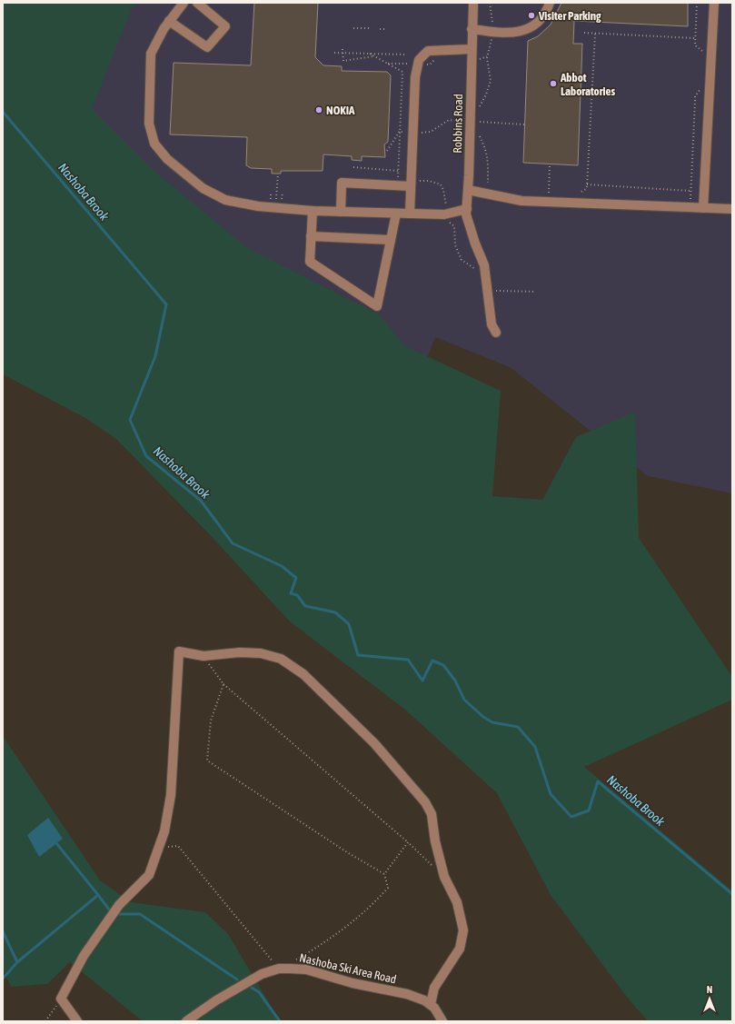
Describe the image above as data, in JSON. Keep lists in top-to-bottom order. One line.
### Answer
{"streets":{"lane":["Robbins Road","Nashoba Ski Area Road"]},"water":["Nashoba Brook"],"places":["Visiter Parking","Abbot Laboratories","NOKIA"],"north":"top"}
